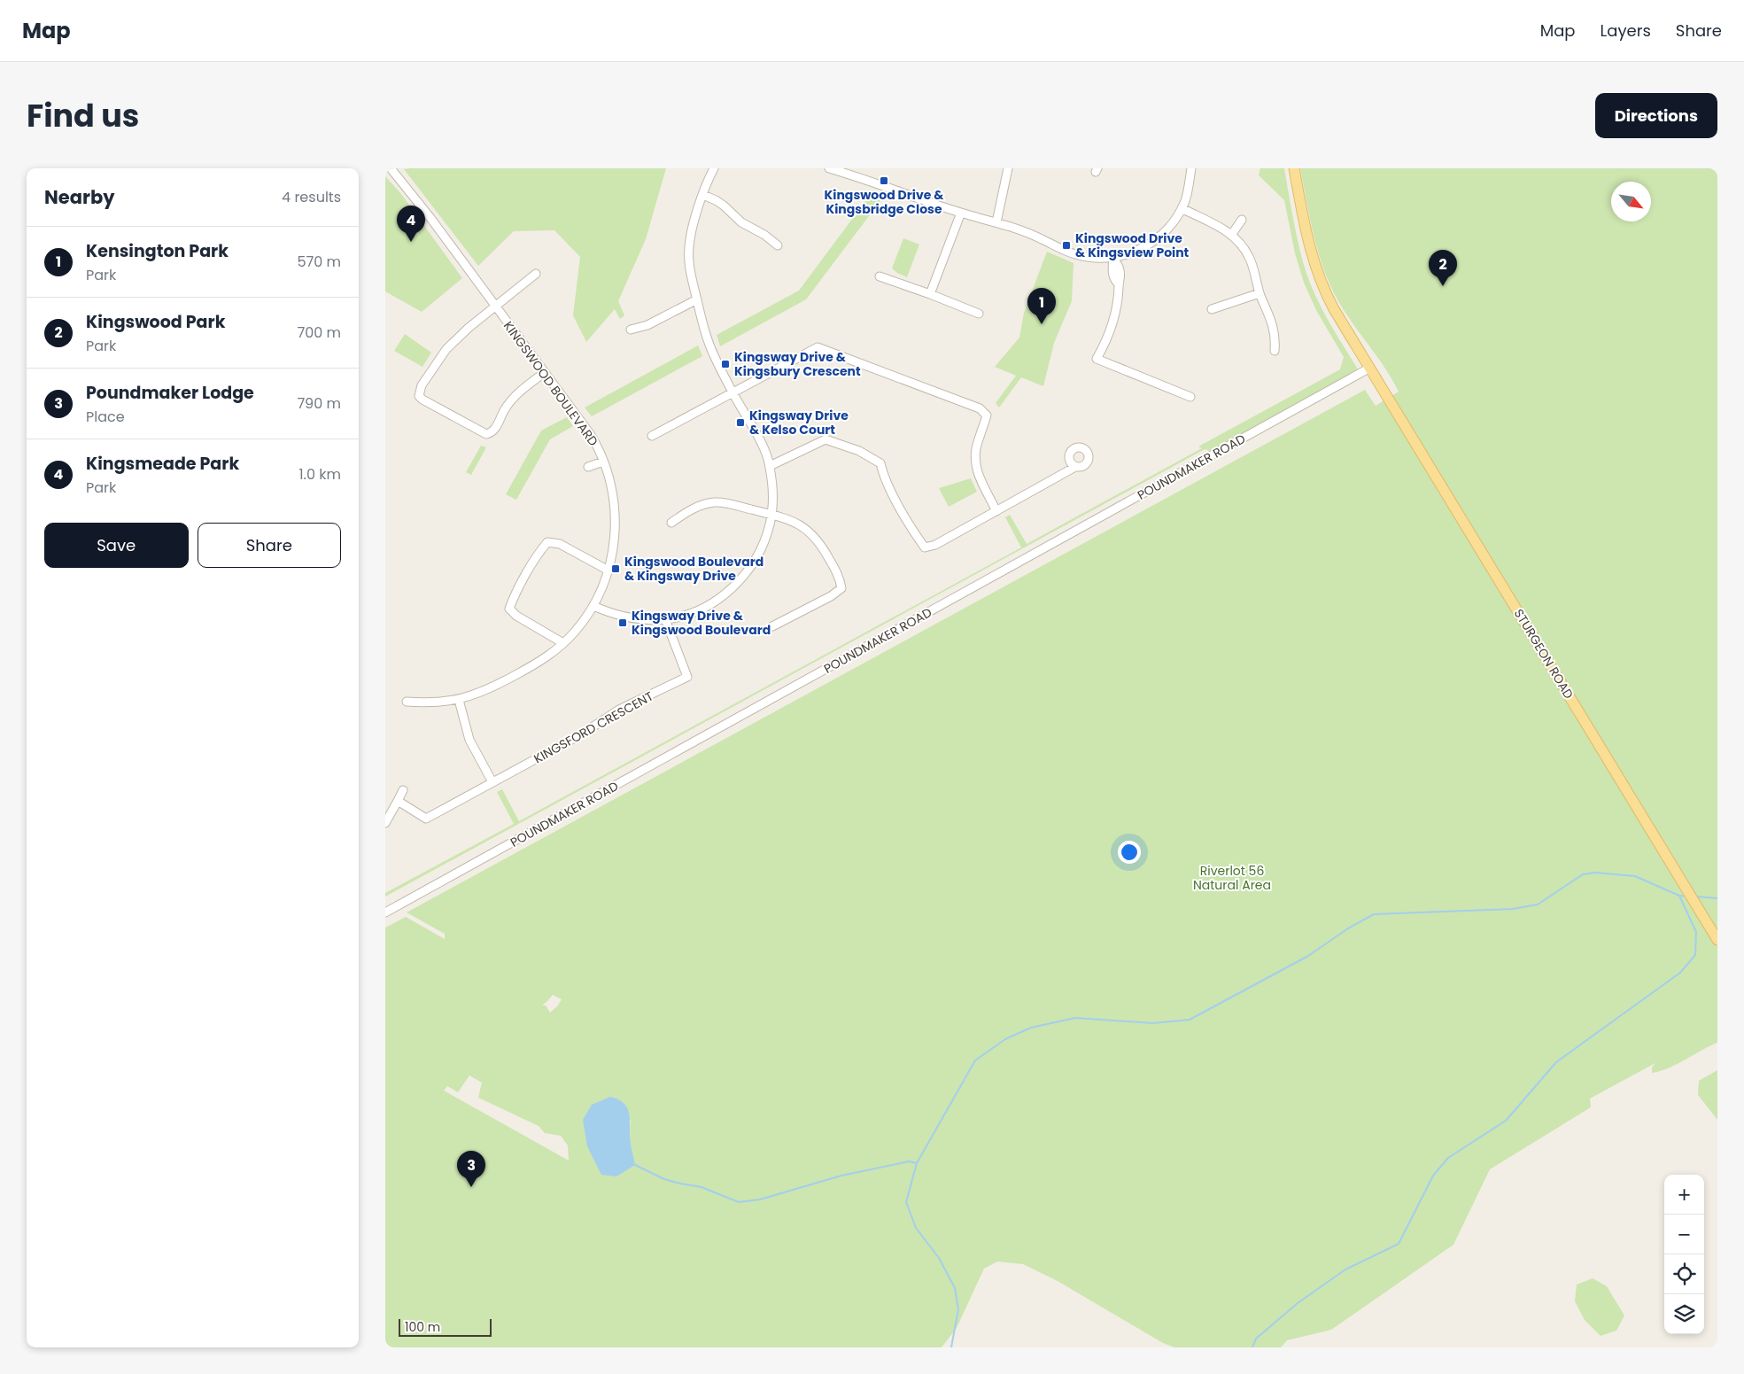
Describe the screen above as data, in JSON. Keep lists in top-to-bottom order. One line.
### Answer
{"streets":{"main road":["STURGEON ROAD"],"street":["KINGSWOOD BOULEVARD","POUNDMAKER ROAD","KINGSFORD CRESCENT"]},"crossings":[["POUNDMAKER ROAD","STURGEON ROAD"]],"parks":["Riverlot 56 Natural Area"],"places":{"transit":["Kingswood Drive & Kingsbridge Close","Kingswood Drive & Kingsview Point","Kingsway Drive & Kingsbury Crescent","Kingsway Drive & Kelso Court","Kingswood Boulevard & Kingsway Drive","Kingsway Drive & Kingswood Boulevard"]},"scale_bar":"100 m","north":"bottom right","page":{"header":"Map","nav":["Map","Layers","Share"],"title":"Find us","buttons":["Directions",["Save","Share"]],"heading":["Nearby","4 results"],"pins":["4","2","1","3"],"list":[{"mark":"1","name":"Kensington Park","note":"Park","value":"570 m"},{"mark":"2","name":"Kingswood Park","note":"Park","value":"700 m"},{"mark":"3","name":"Poundmaker Lodge","note":"Place","value":"790 m"},{"mark":"4","name":"Kingsmeade Park","note":"Park","value":"1.0 km"}],"map_buttons":["+","−"],"scale":"100 m"}}
